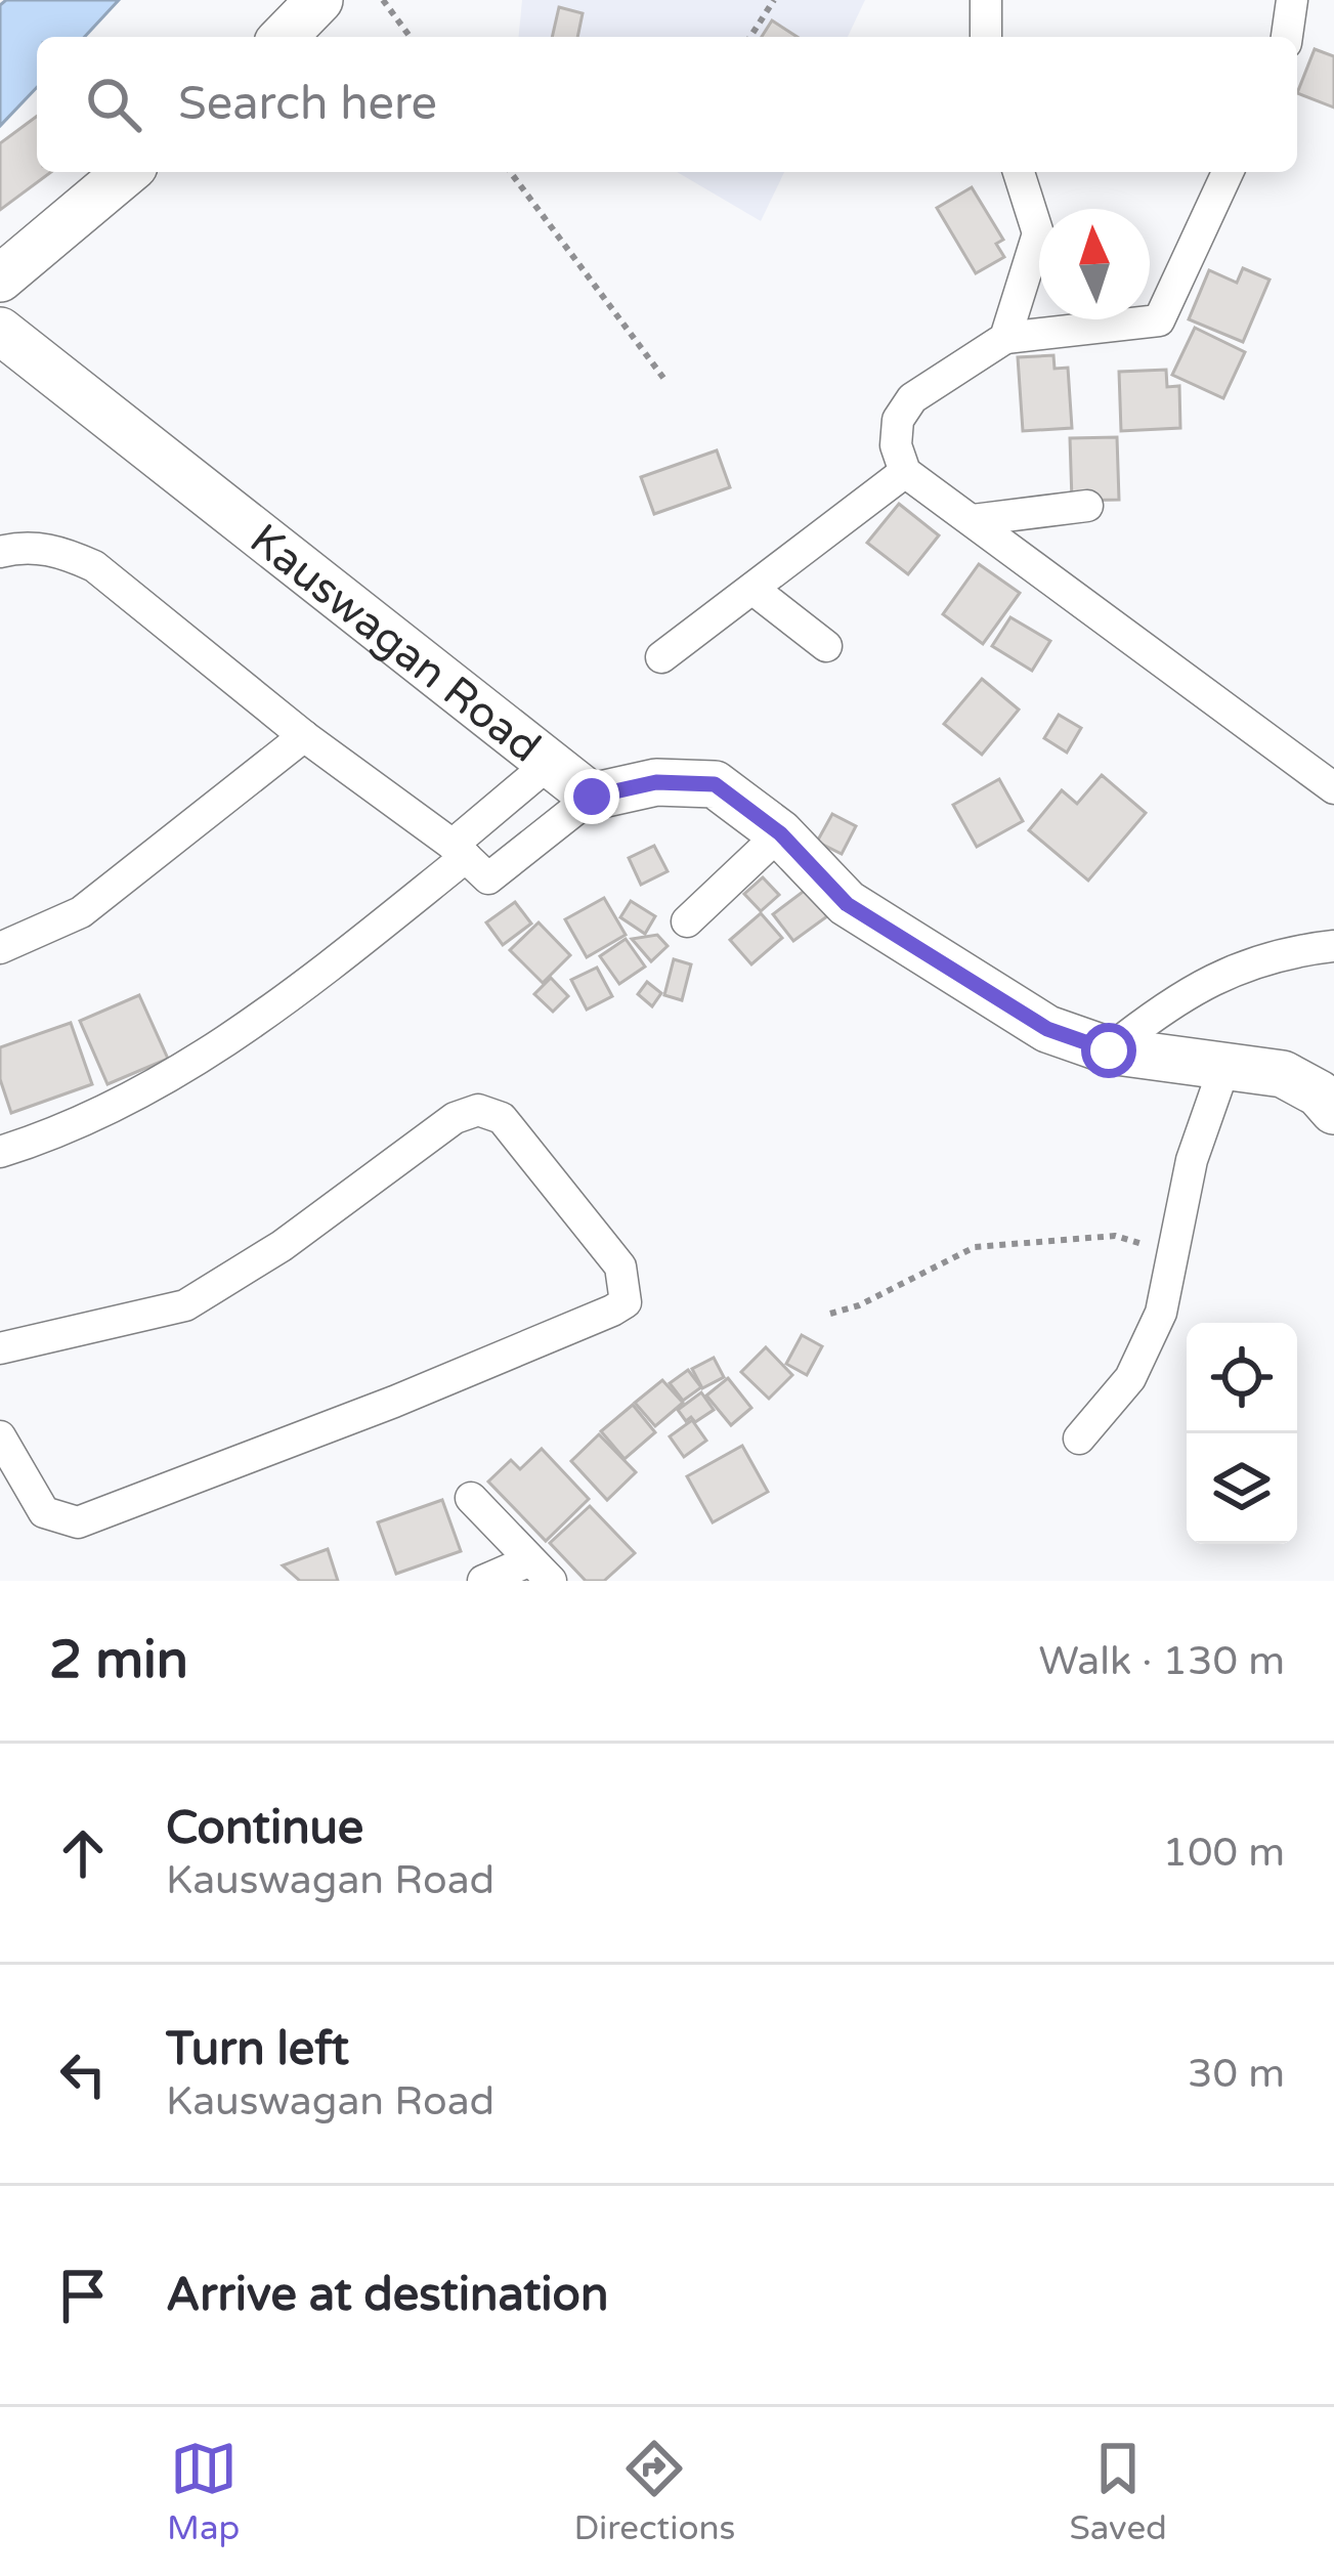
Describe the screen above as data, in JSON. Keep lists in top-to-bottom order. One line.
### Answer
{"streets":{"street":["Kauswagan Road"]},"north":"top","page":{"search":"Search here","heading":["2 min","Walk · 130 m"],"list":[["Continue","Kauswagan Road","100 m"],["Turn left","Kauswagan Road","30 m"],"Arrive at destination"],"nav":["Map","Directions","Saved"]}}
